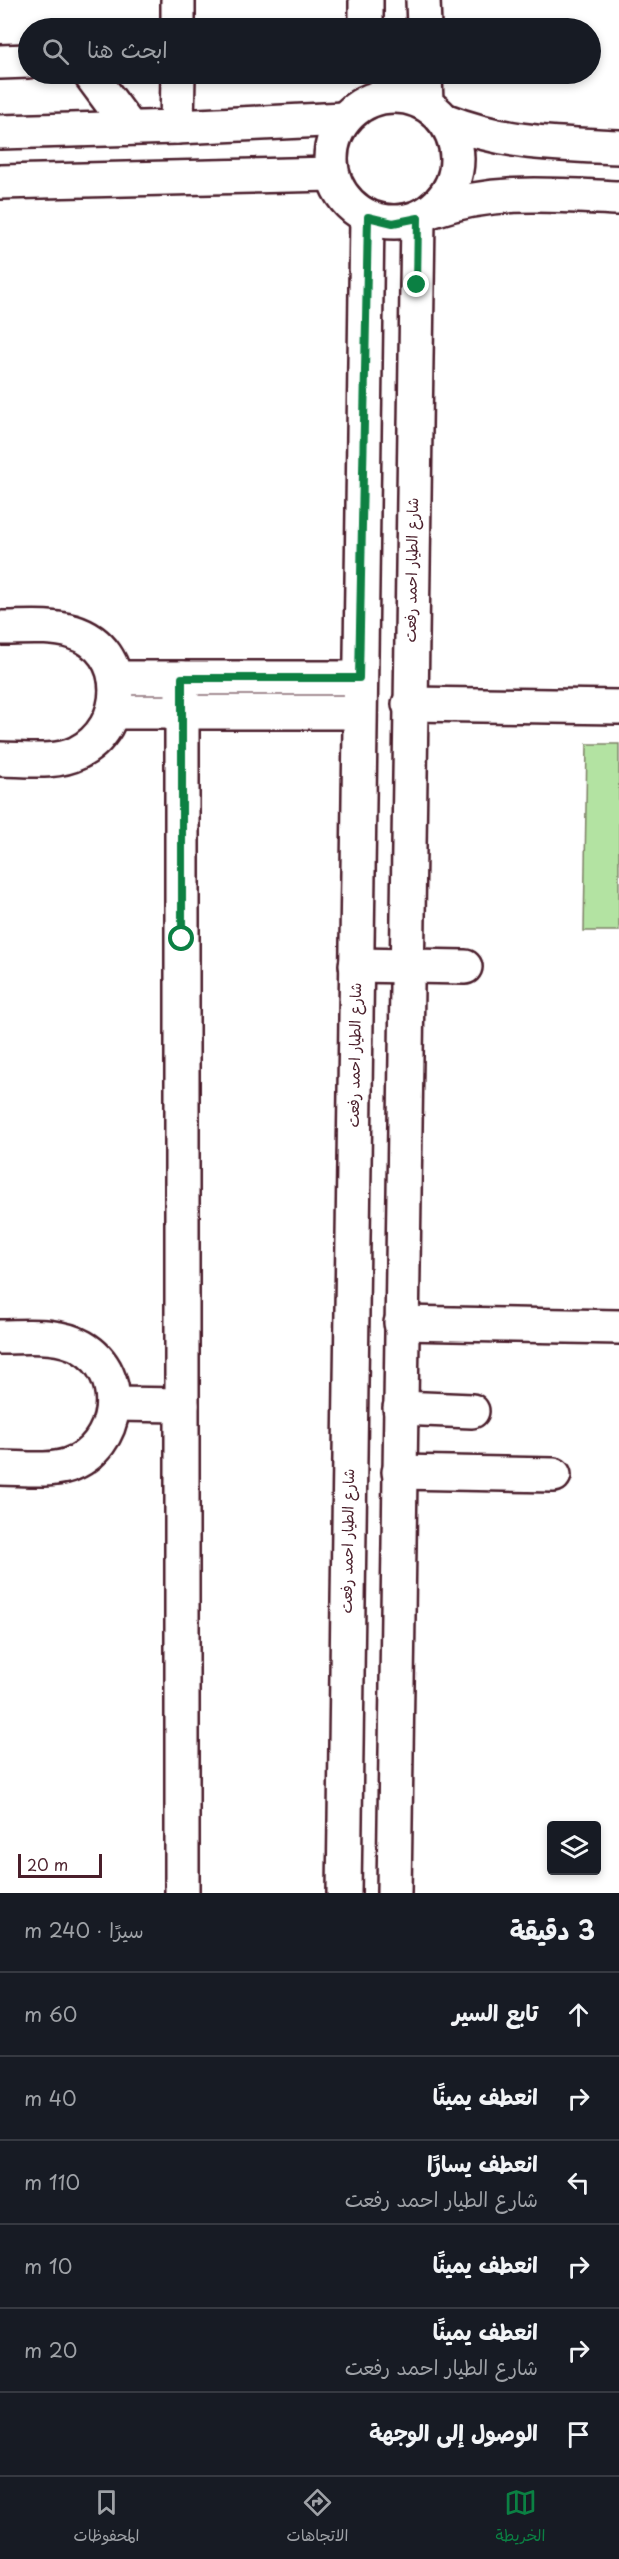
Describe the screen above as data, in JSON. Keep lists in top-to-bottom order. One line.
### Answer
{"streets":{"street":["شارع الطيار احمد رفعت"]},"scale_bar":"20 m","page":{"search":"ابحث هنا","scale":"20 m","heading":["3 دقيقة","سيرًا · 240 m"],"list":[["تابع السير","60 m"],["انعطف يمينًا","40 m"],["انعطف يسارًا","شارع الطيار احمد رفعت","110 m"],["انعطف يمينًا","10 m"],["انعطف يمينًا","شارع الطيار احمد رفعت","20 m"],"الوصول إلى الوجهة"],"nav":["الخريطة","الاتجاهات","المحفوظات"]}}
